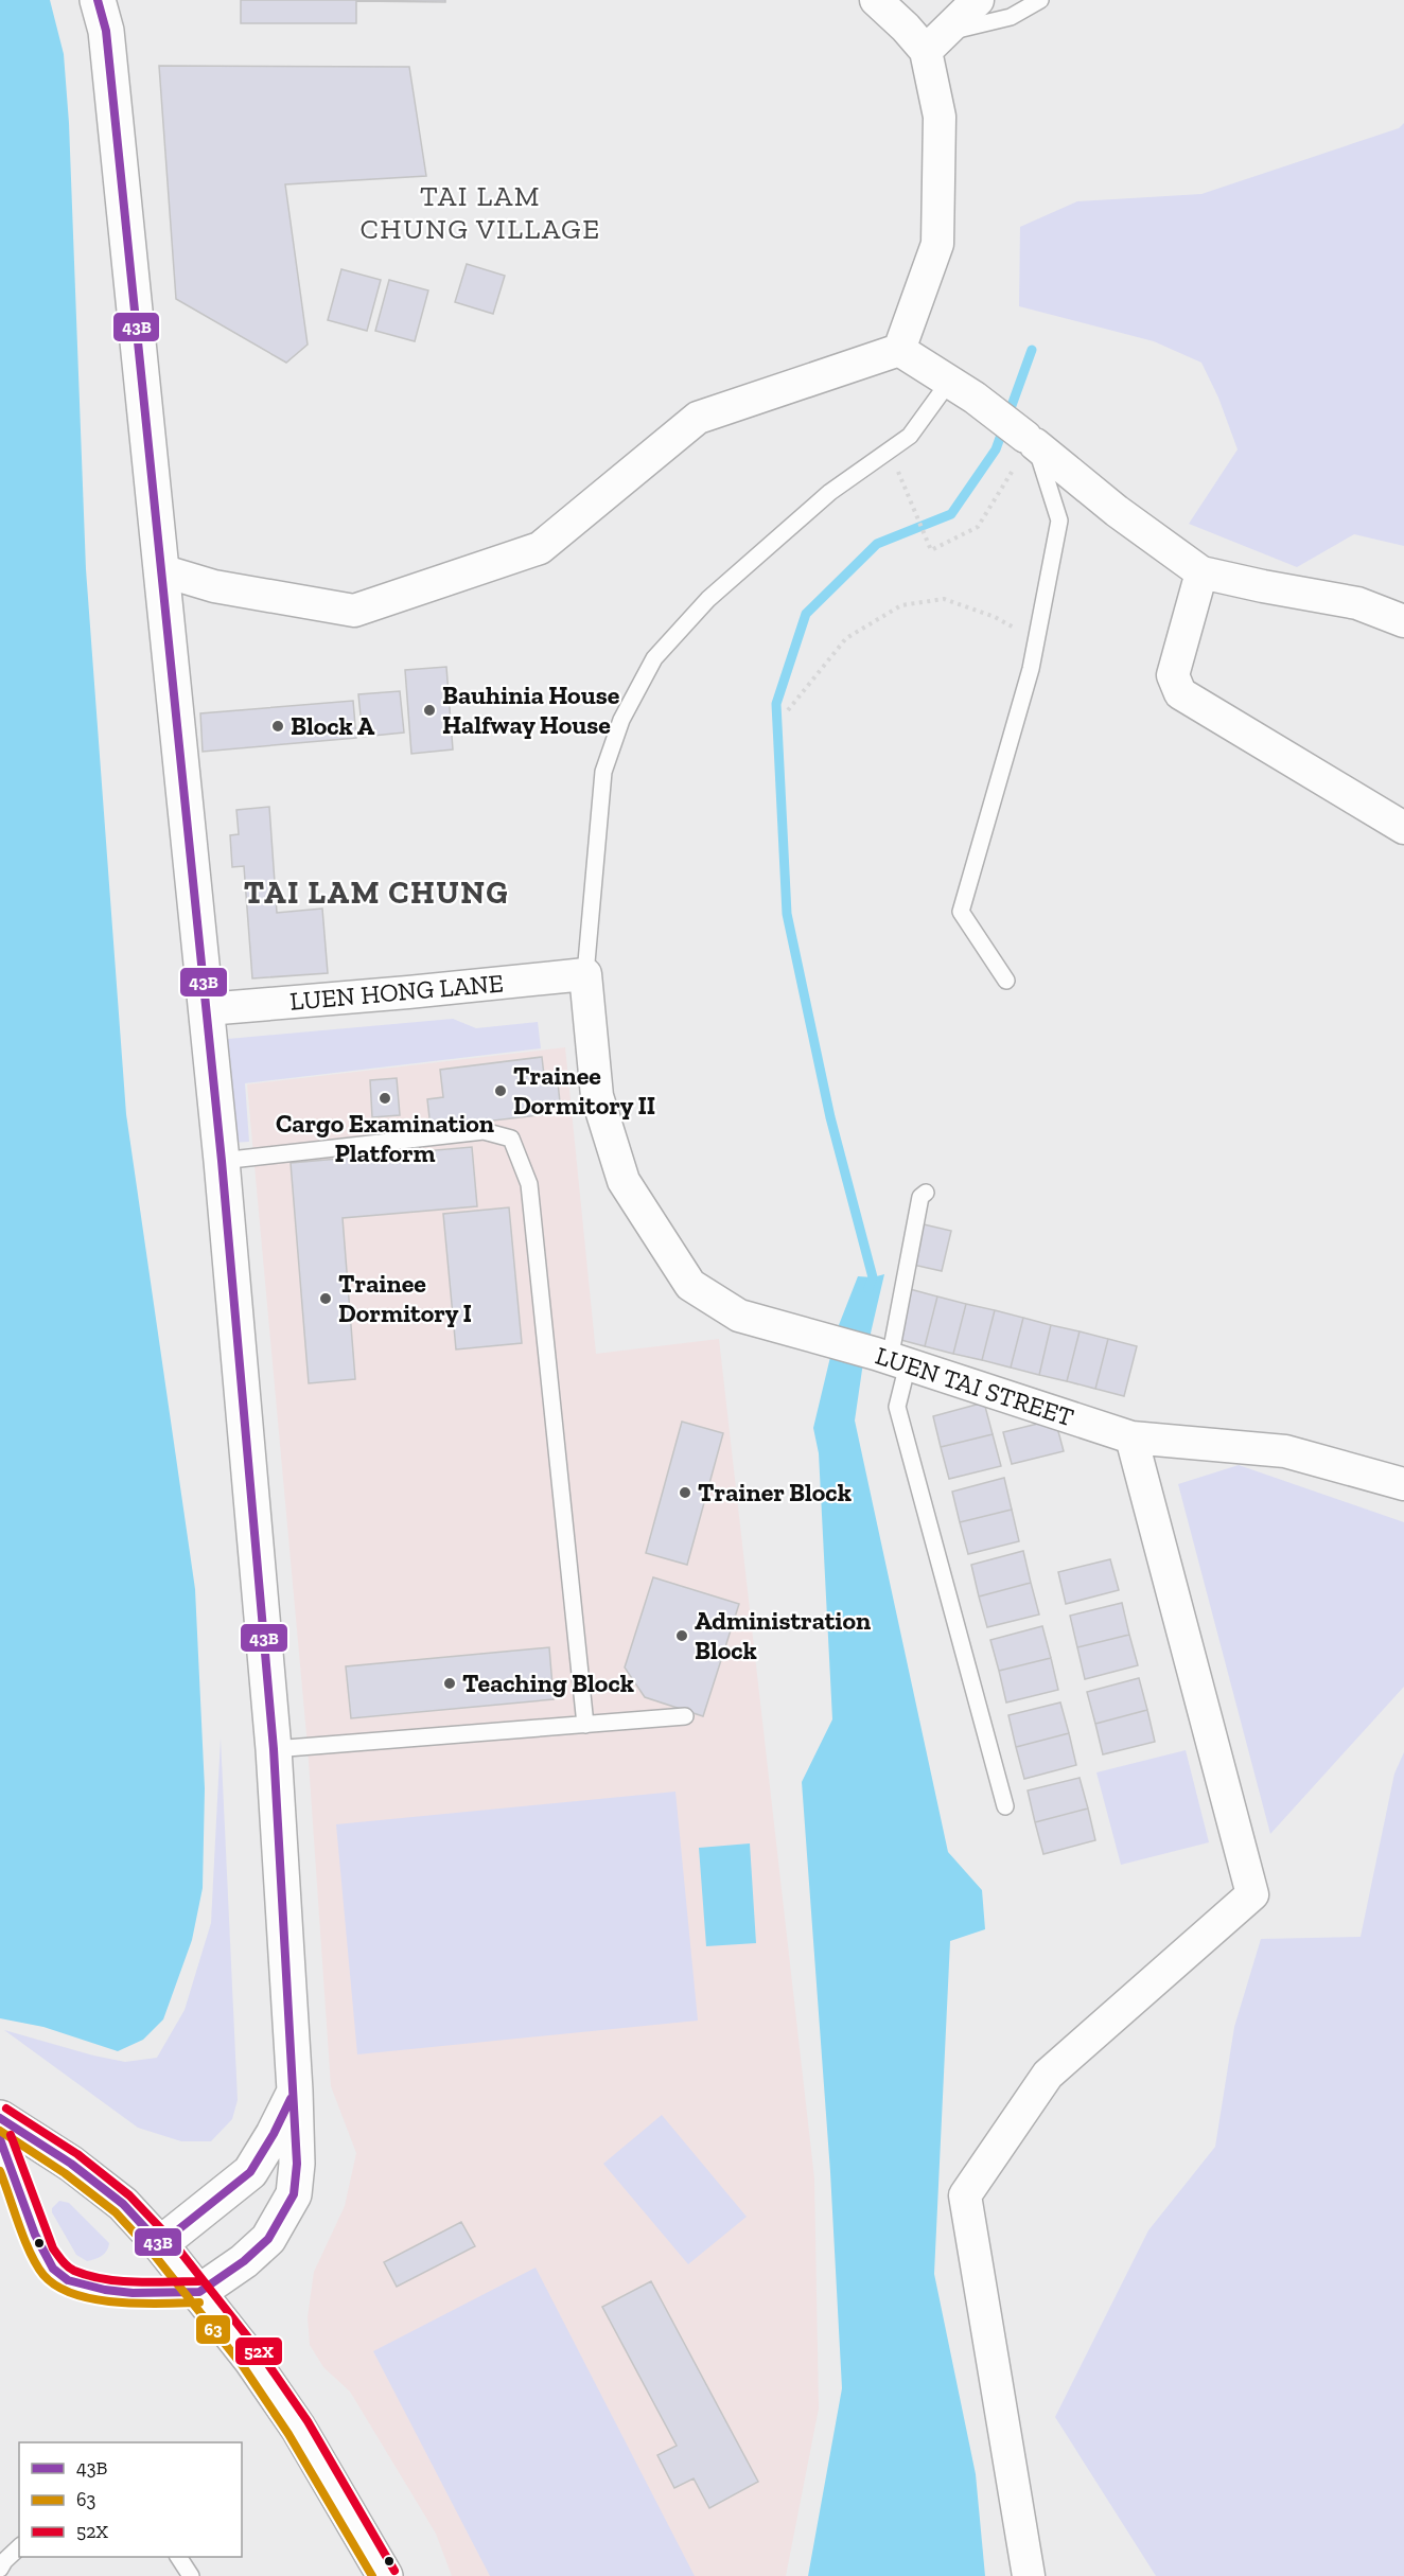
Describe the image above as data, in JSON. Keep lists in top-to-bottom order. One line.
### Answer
{"streets":{"street":["LUEN HONG LANE","LUEN TAI STREET"]},"crossings":[["LUEN HONG LANE","LUEN TAI STREET"]],"districts":["TAI LAM CHUNG VILLAGE","TAI LAM CHUNG"],"places":["Bauhinia House Halfway House","Block A","Trainee Dormitory II","Cargo Examination Platform","Trainee Dormitory I","Trainer Block","Administration Block","Teaching Block"],"lines":["transit line 43B","transit line 52X","transit line 63"],"legend":["43B","63","52X"]}
